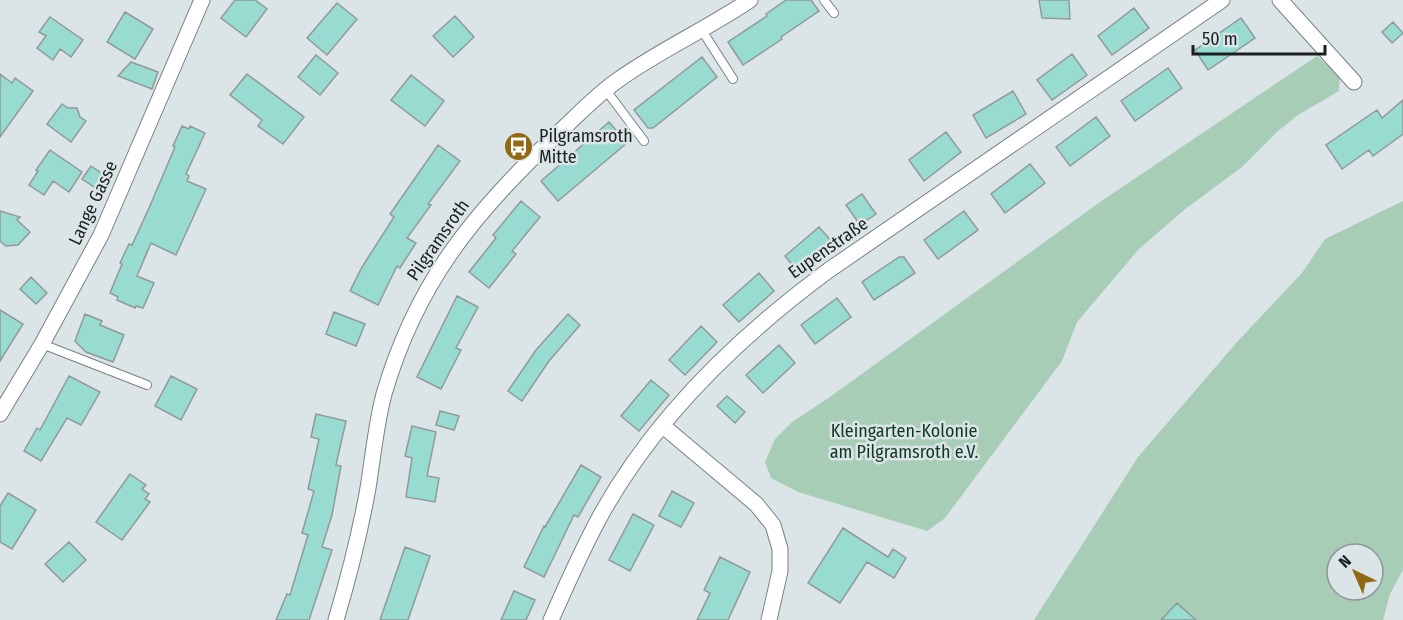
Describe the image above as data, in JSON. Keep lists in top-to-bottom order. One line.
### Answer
{"streets":{"street":["Lange Gasse","Pilgramsroth","Eupenstraße"]},"parks":["Kleingarten-Kolonie am Pilgramsroth e.V."],"places":{"bus stop":["Pilgramsroth Mitte"]},"scale_bar":"50 m","north":"top left"}
